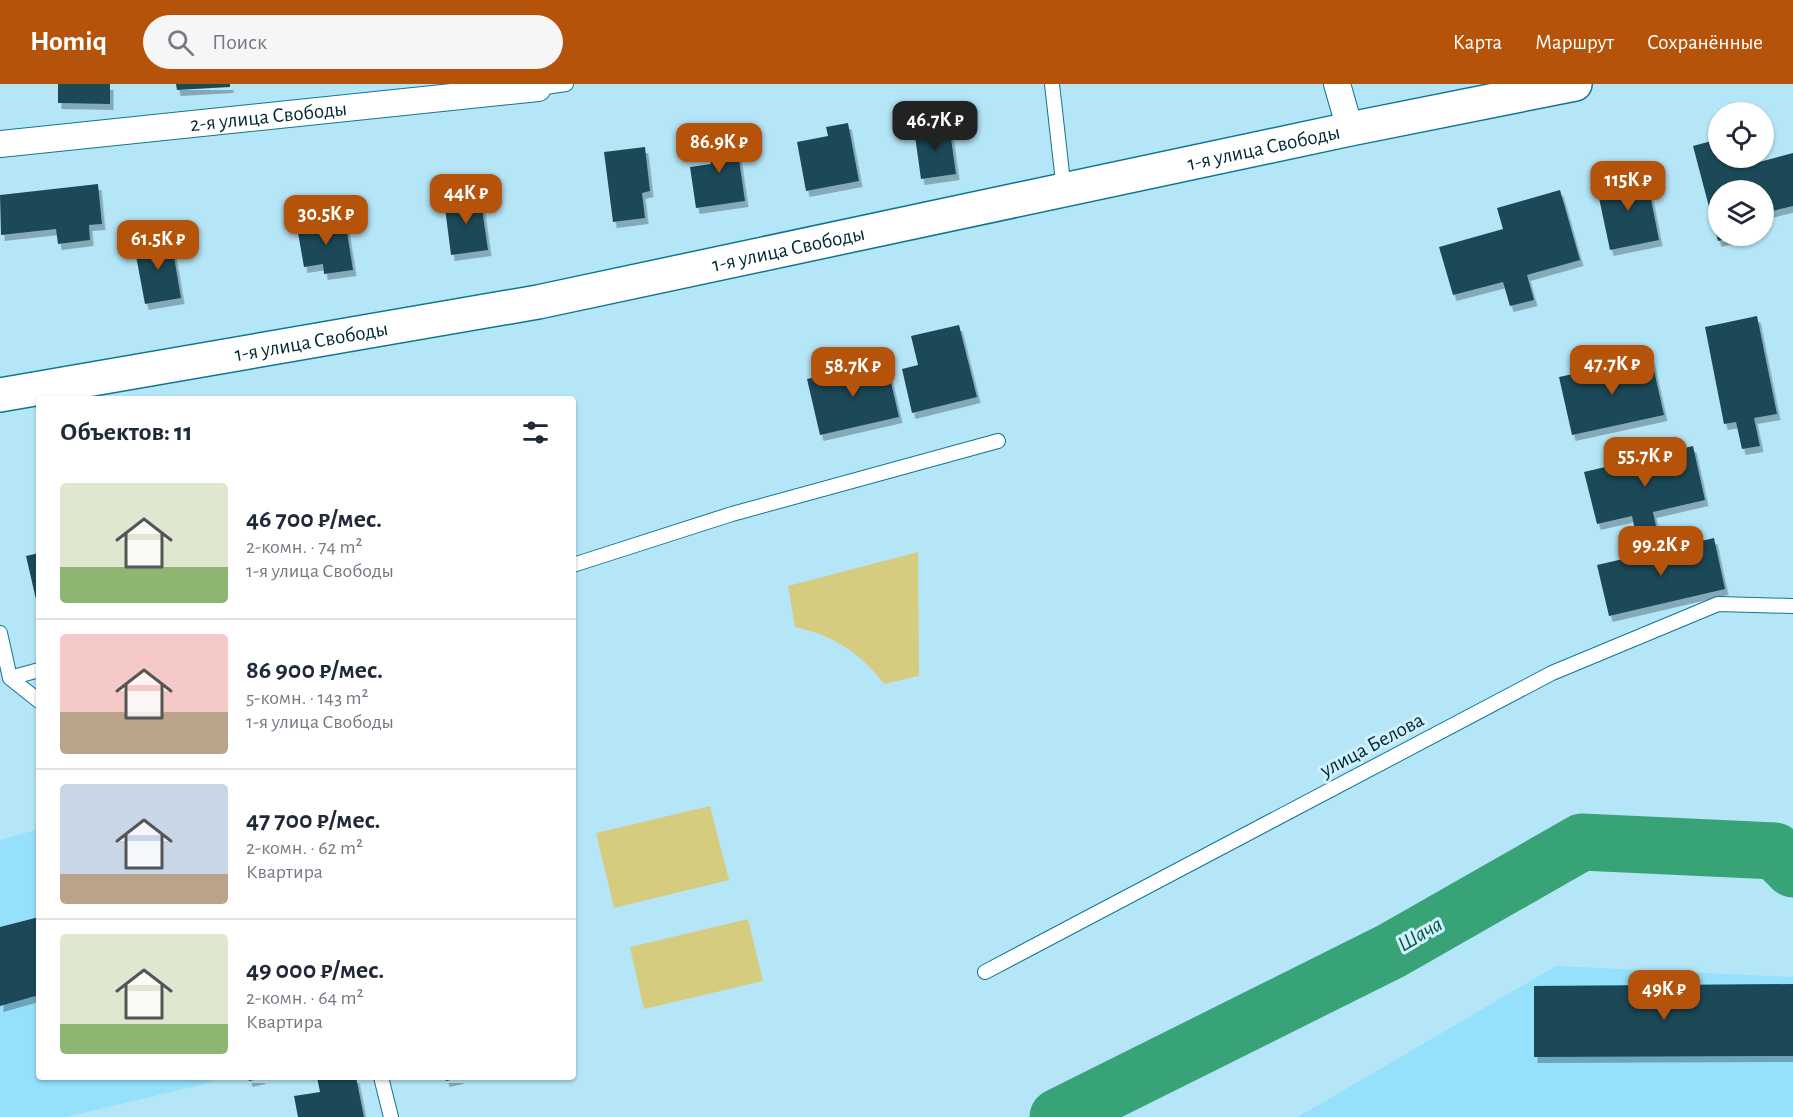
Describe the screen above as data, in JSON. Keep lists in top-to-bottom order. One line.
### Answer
{"streets":{"street":["2-я улица Свободы","1-я улица Свободы"],"lane":["улица Белова"]},"water":["Шача"],"page":{"header":"Homiq","search":"Поиск","nav":["Карта","Маршрут","Сохранённые"],"price":["46.7K ₽","86.9K ₽","115K ₽","44K ₽","30.5K ₽","61.5K ₽","47.7K ₽","58.7K ₽","55.7K ₽","99.2K ₽","49K ₽"],"heading":"Объектов: 11","list":[{"name":"46 700 ₽/мес.","note":"2-комн. · 74 m² · 1-я улица Свободы"},{"name":"86 900 ₽/мес.","note":"5-комн. · 143 m² · 1-я улица Свободы"},{"name":"47 700 ₽/мес.","note":"2-комн. · 62 m² · Квартира"},{"name":"49 000 ₽/мес.","note":"2-комн. · 64 m² · Квартира"}]}}
